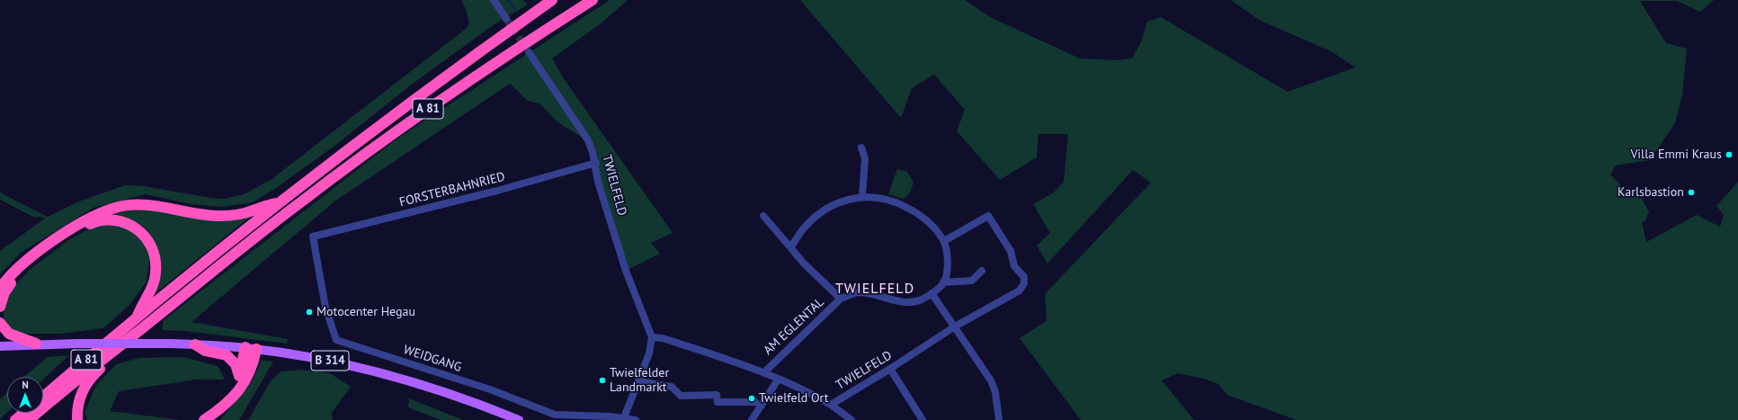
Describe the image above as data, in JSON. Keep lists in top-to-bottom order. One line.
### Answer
{"streets":{"highway":["A 81"],"main road":["B 314"],"street":["TWIELFELD","FORSTERBAHNRIED","AM EGLENTAL","WEIDGANG"]},"crossings":[["TWIELFELD","FORSTERBAHNRIED"],["TWIELFELD","AM EGLENTAL"],["FORSTERBAHNRIED","WEIDGANG"]],"districts":["TWIELFELD"],"places":["Villa Emmi Kraus","Karlsbastion","Motocenter Hegau","Twielfelder Landmarkt","Twielfeld Ort"],"north":"top"}
